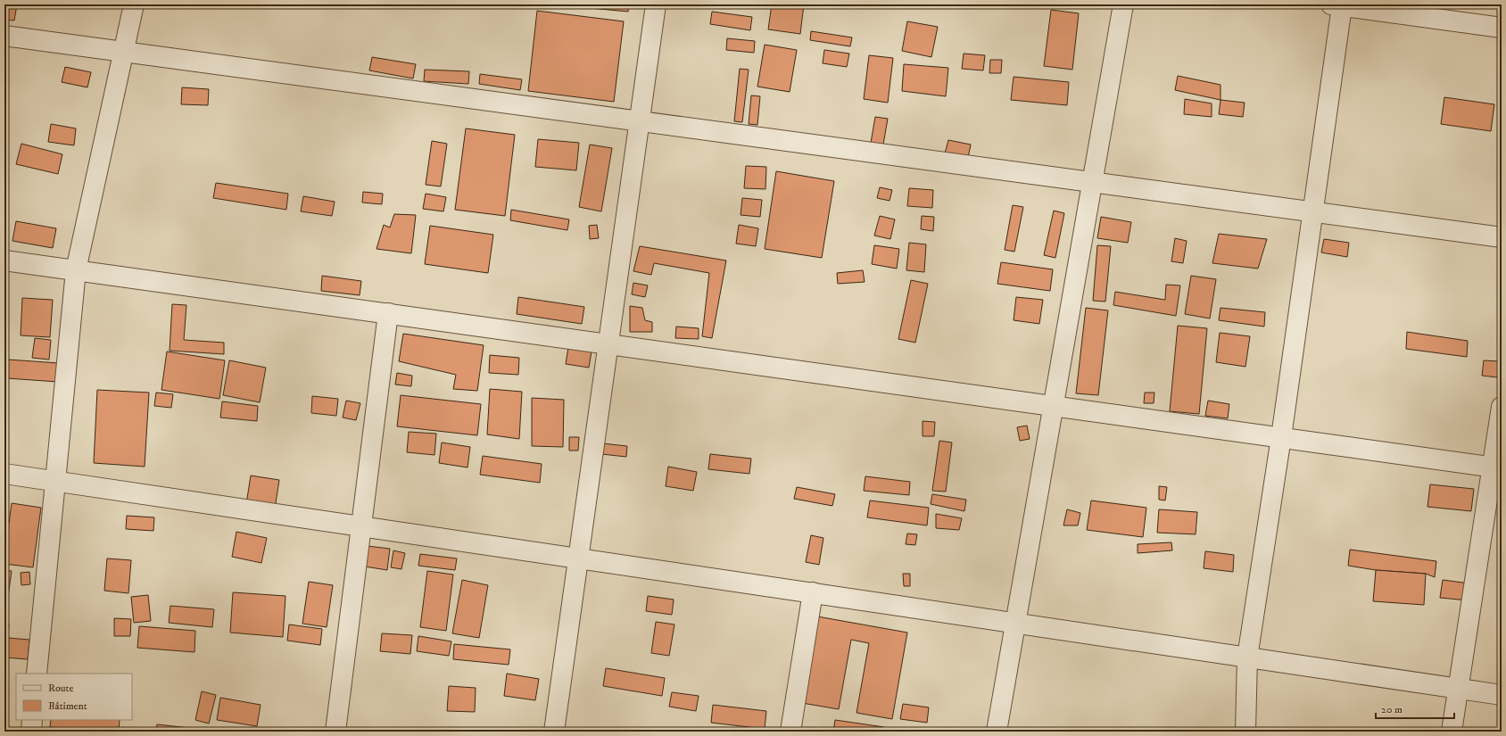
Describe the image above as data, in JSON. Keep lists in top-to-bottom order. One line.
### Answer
{"legend":["Route","Bâtiment"],"scale_bar":"20 m"}
